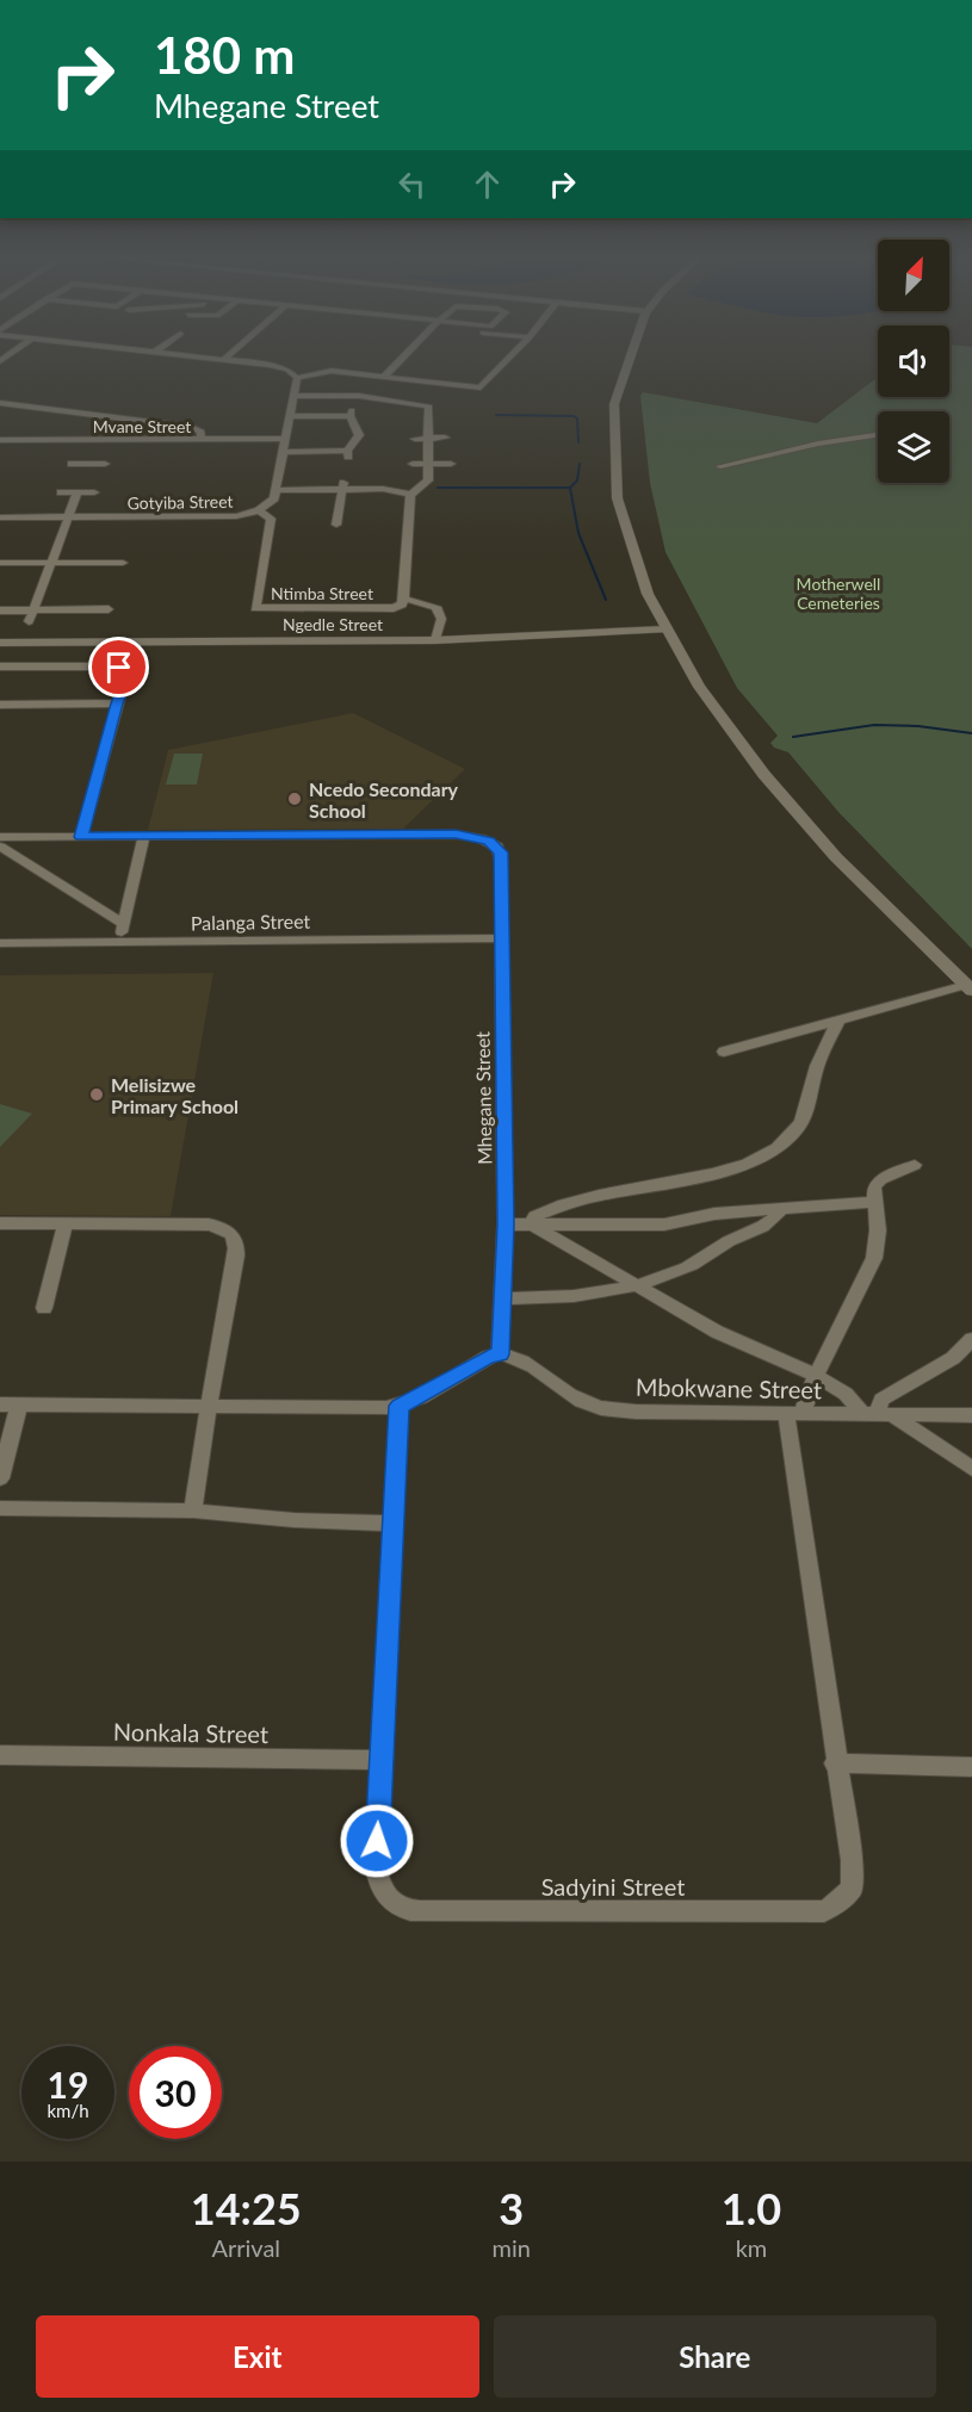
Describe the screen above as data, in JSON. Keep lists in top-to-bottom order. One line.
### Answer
{"streets":{"main road":["Ngedle Street"],"street":["Mvane Street","Gotyiba Street","Ntimba Street","Palanga Street","Mhegane Street","Mbokwane Street","Nonkala Street","Sadyini Street"]},"crossings":[["Gotyiba Street","Ntimba Street"],["Palanga Street","Mhegane Street"],["Mhegane Street","Mbokwane Street"],["Mbokwane Street","Sadyini Street"],["Nonkala Street","Sadyini Street"]],"parks":["Motherwell Cemeteries"],"places":["Ncedo Secondary School","Melisizwe Primary School"],"north":"top right","page":{"turn":["180 m","Mhegane Street"],"speed":"19 km/h","limit":"30","eta":["14:25","Arrival","3","min","1.0","km"],"buttons":["Exit","Share"]}}
